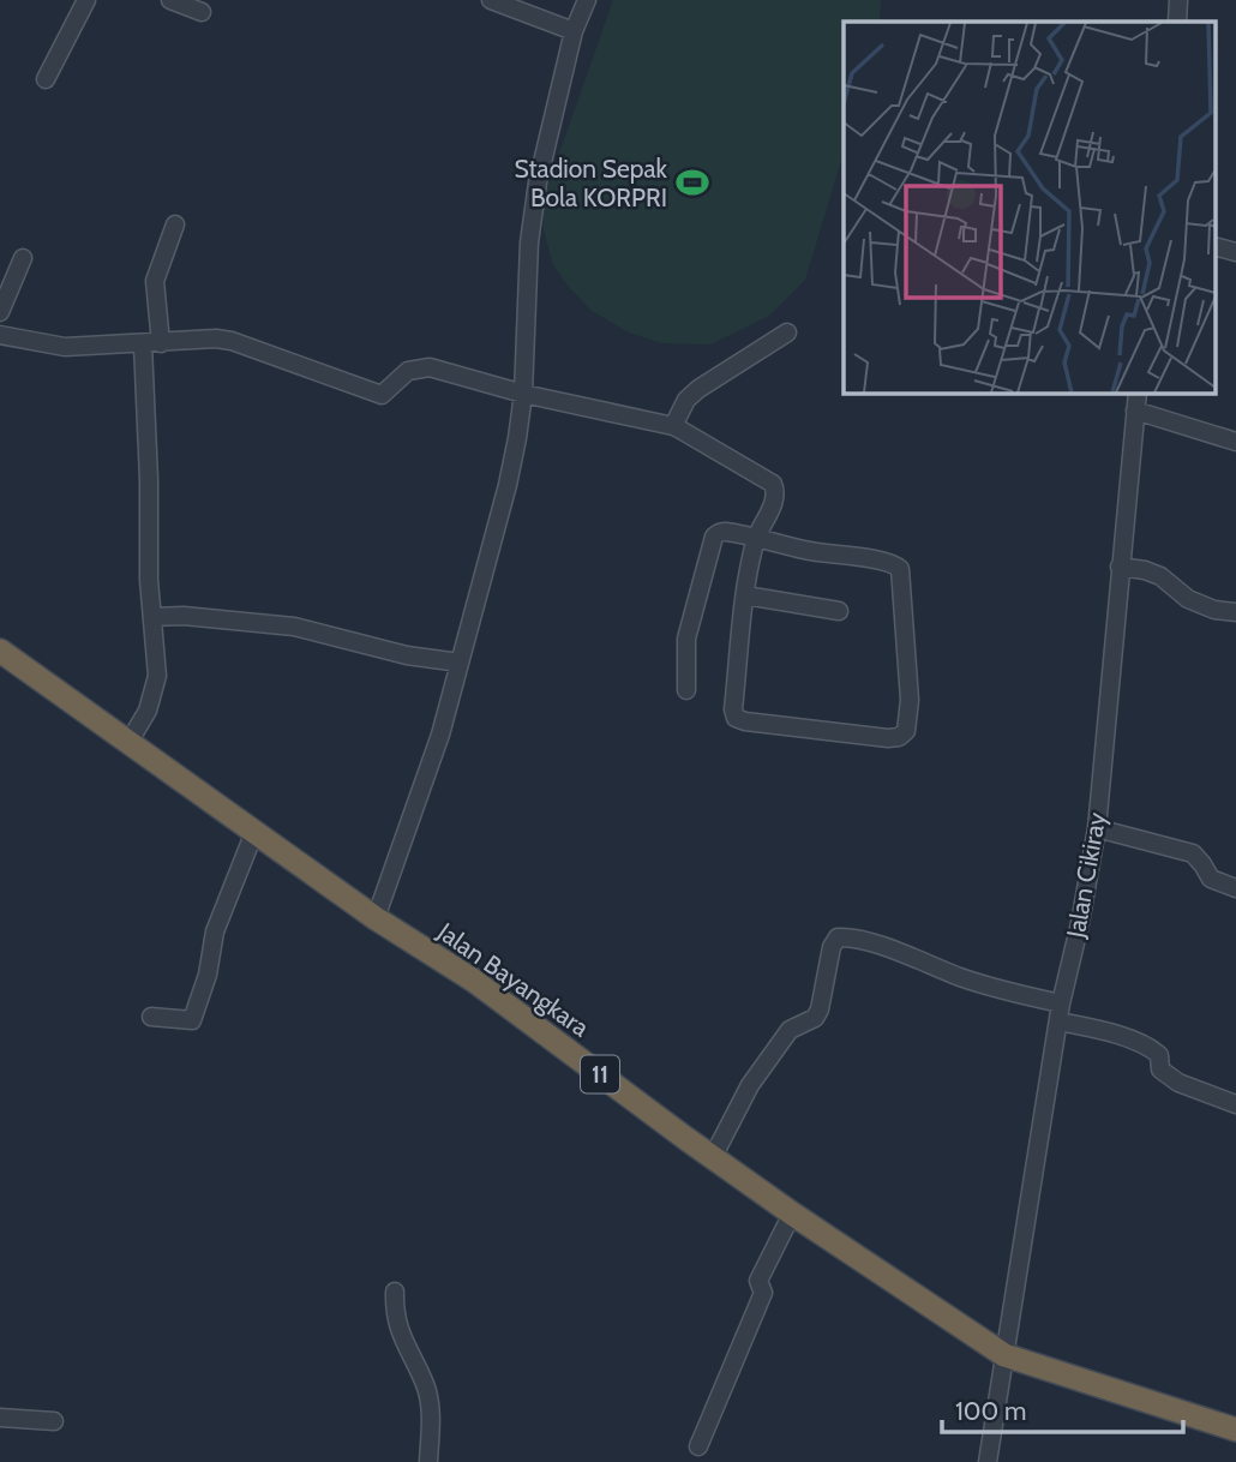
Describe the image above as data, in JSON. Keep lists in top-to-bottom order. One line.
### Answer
{"streets":{"highway":["Jalan Bayangkara","11"],"street":["Jalan Cikiray"]},"crossings":[["Jalan Cikiray","Jalan Bayangkara"]],"places":{"sports":["Stadion Sepak Bola KORPRI"]},"scale_bar":"100 m"}
